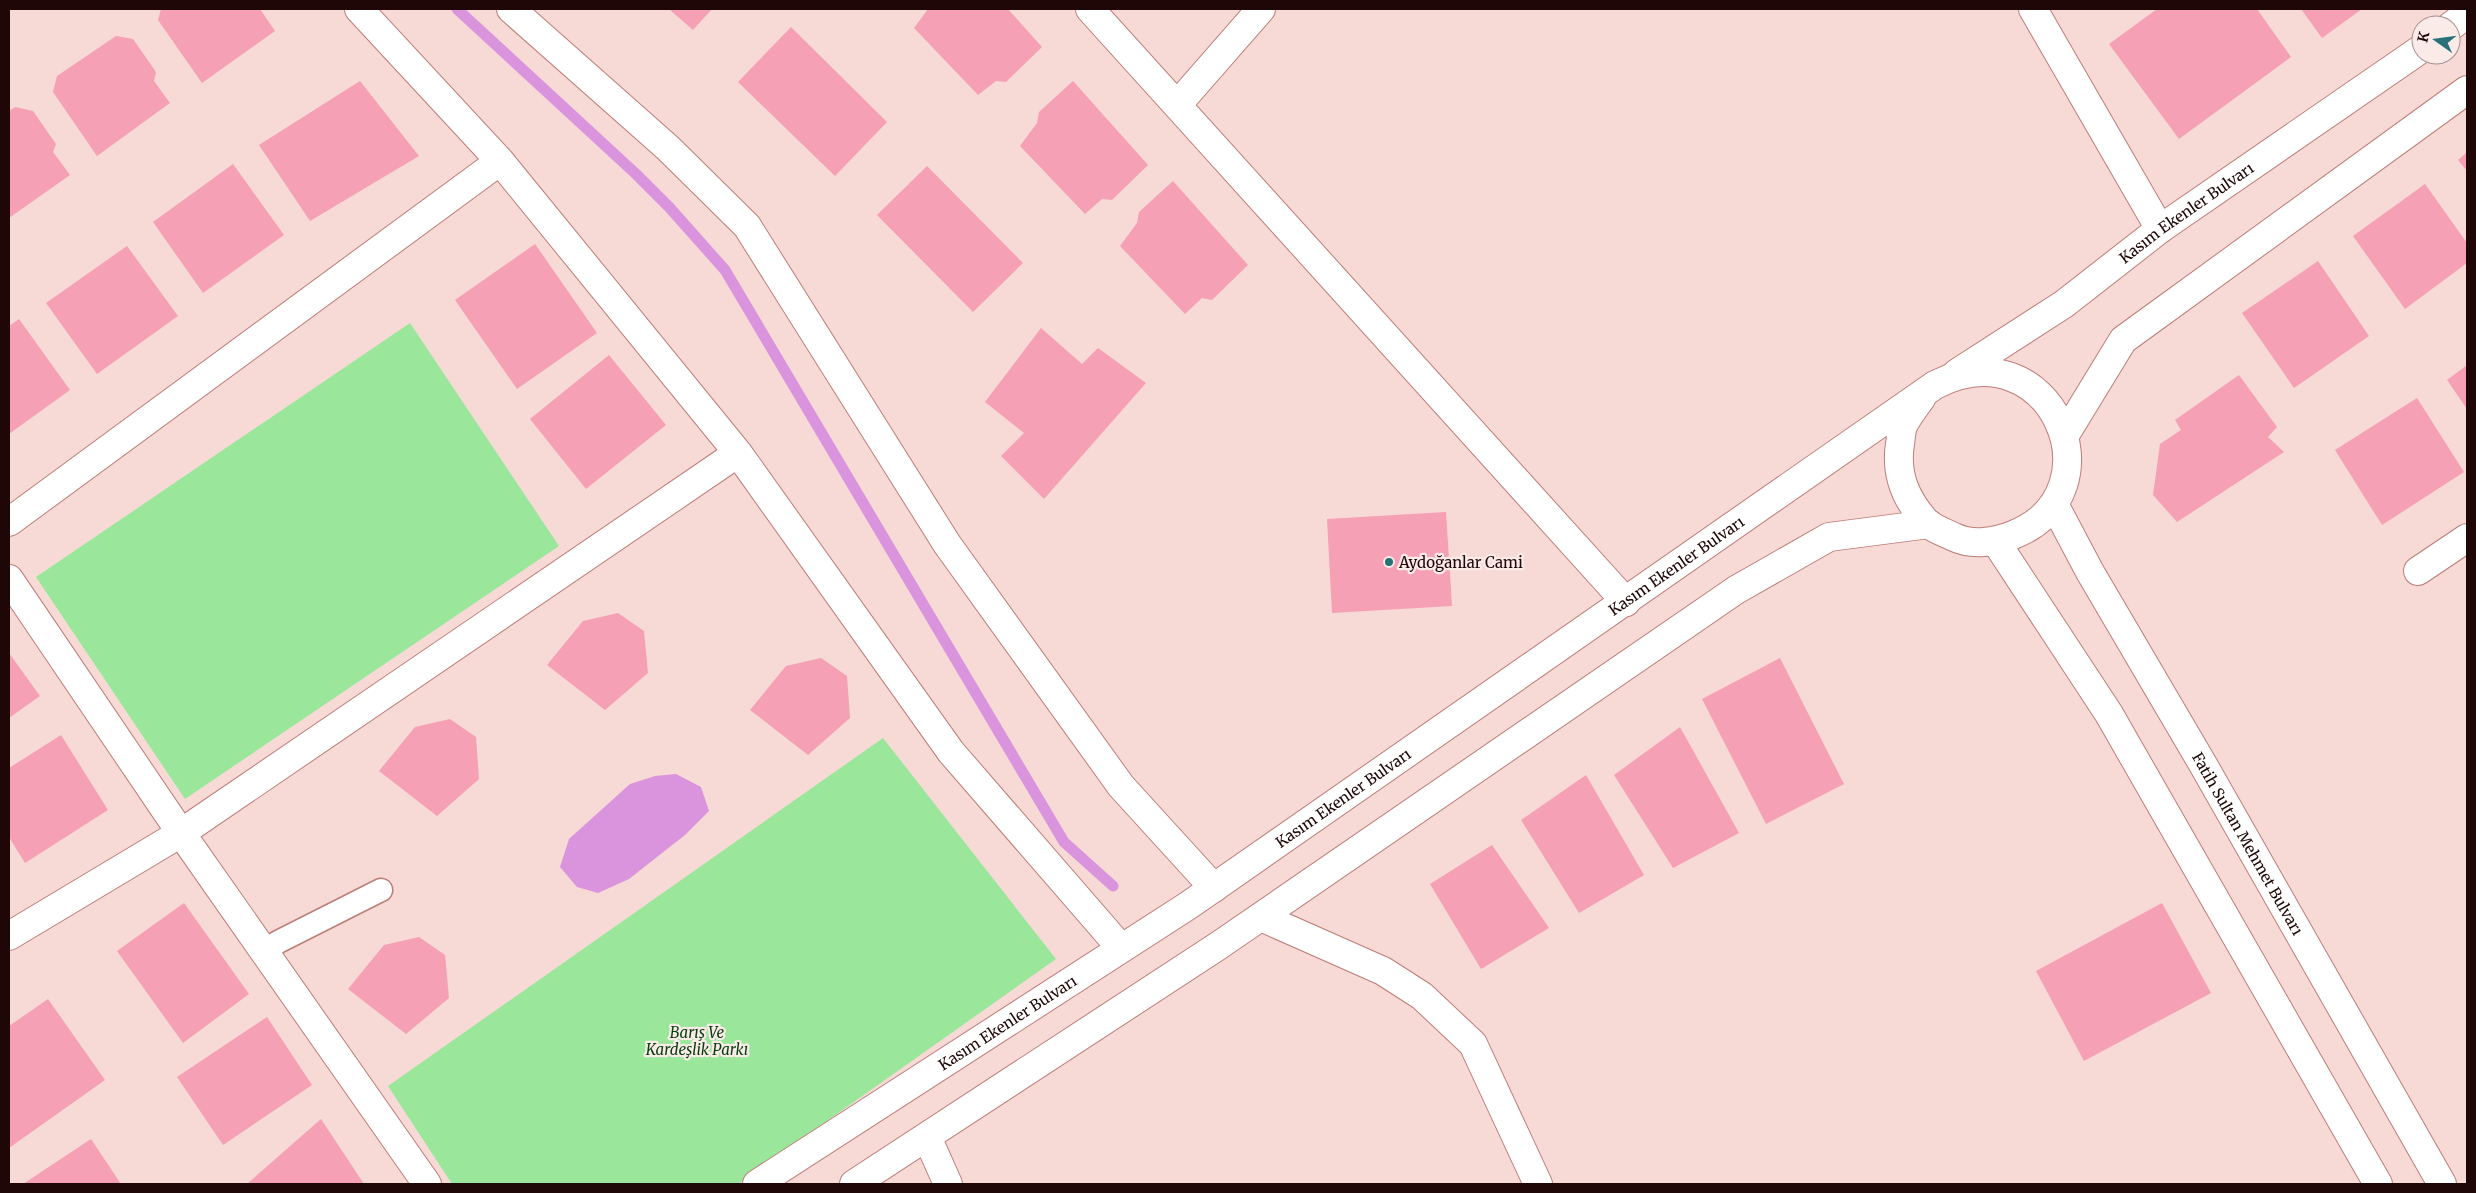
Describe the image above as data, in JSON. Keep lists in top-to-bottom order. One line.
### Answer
{"streets":{"street":["Kasım Ekenler Bulvarı","Fatih Sultan Mehmet Bulvarı"]},"crossings":[["Kasım Ekenler Bulvarı","Fatih Sultan Mehmet Bulvarı"]],"parks":["Barış Ve Kardeşlik Parkı"],"places":["Aydoğanlar Cami"],"north":"left"}
